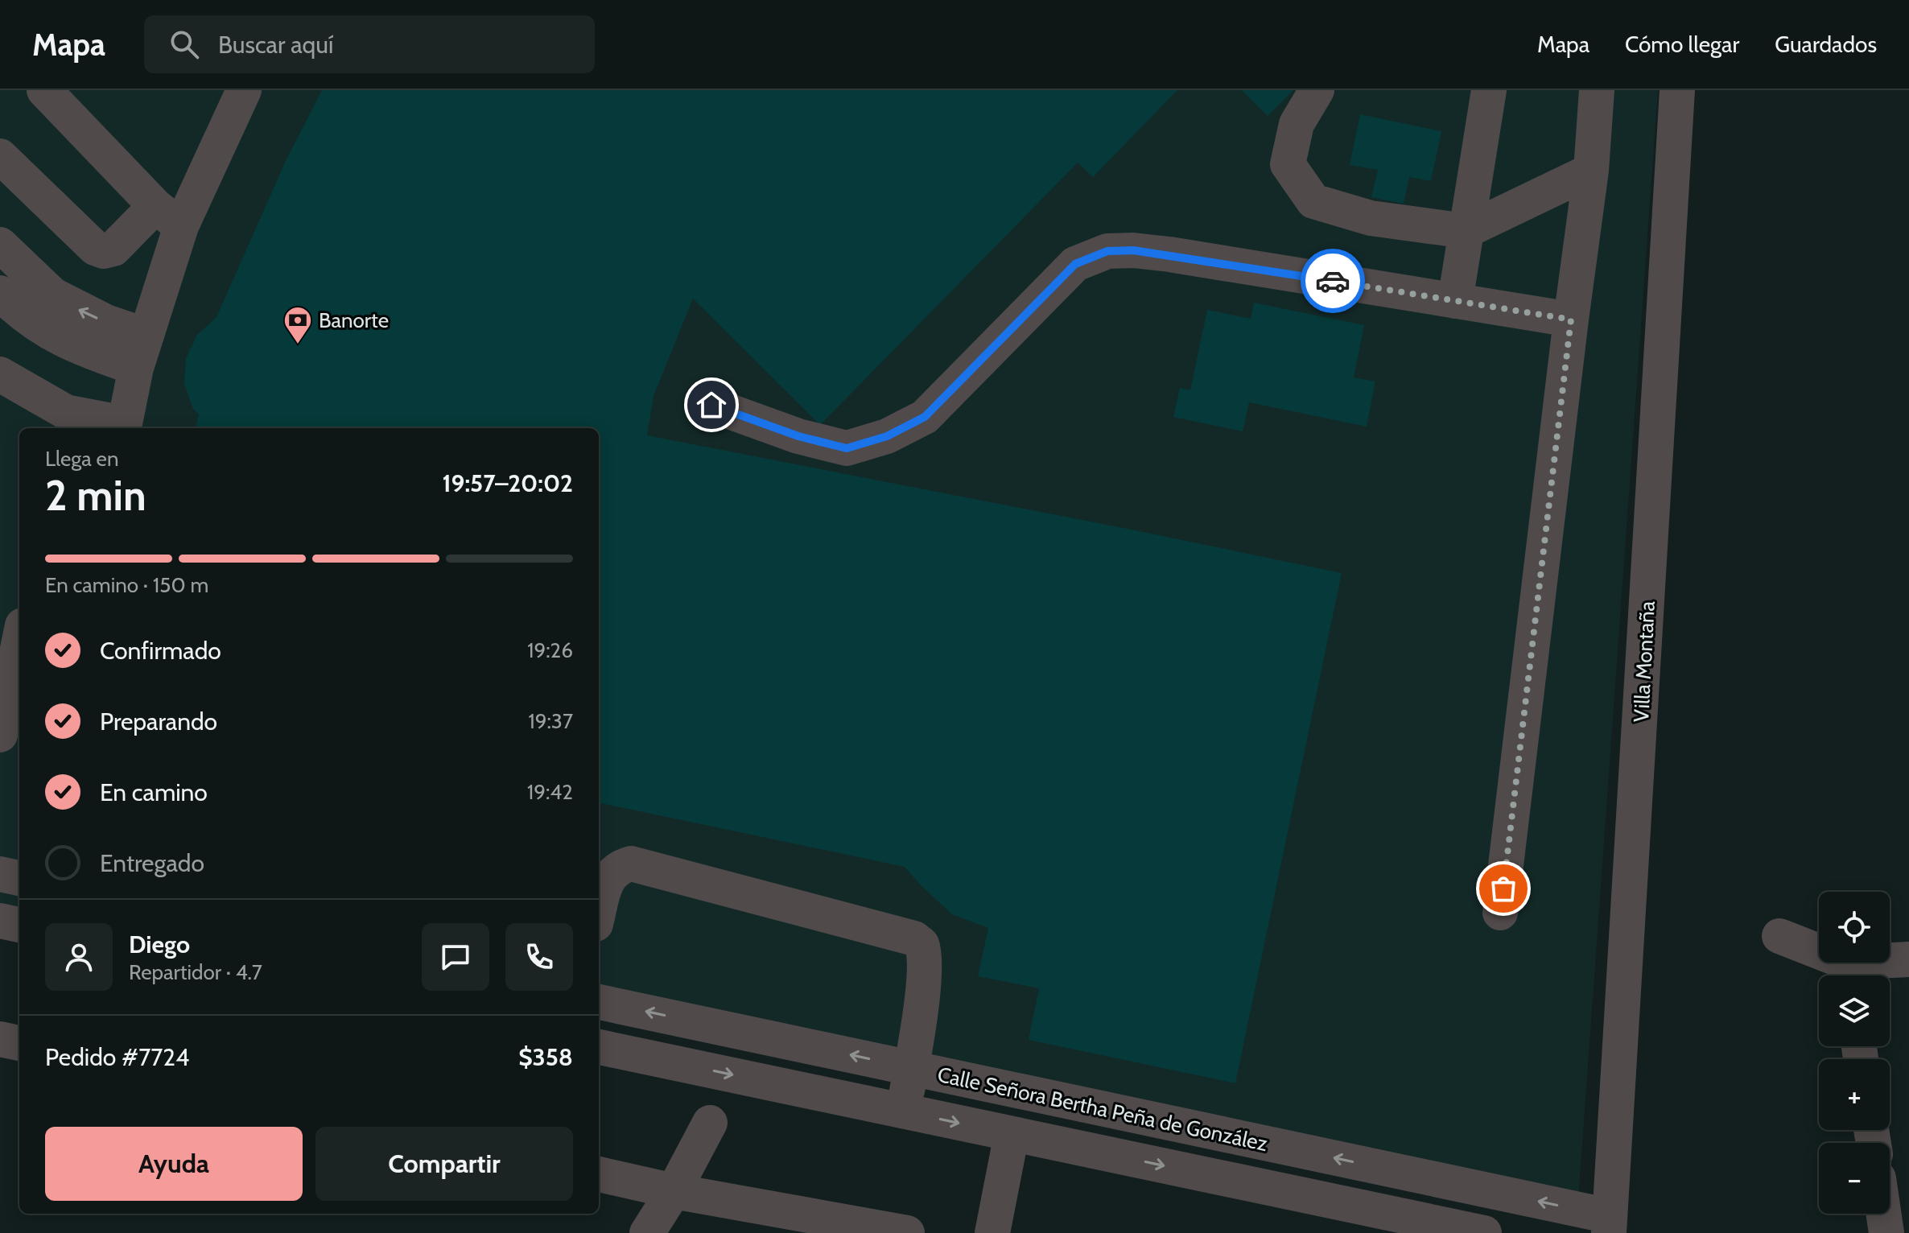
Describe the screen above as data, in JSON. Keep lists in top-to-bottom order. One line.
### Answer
{"streets":{"street":["Villa Montaña","Calle Señora Bertha Peña de González"]},"crossings":[["Villa Montaña","Calle Señora Bertha Peña de González"]],"places":{"bank":["Banorte"]},"page":{"header":"Mapa","search":"Buscar aquí","nav":["Mapa","Cómo llegar","Guardados"],"heading":["2 min","Llega en","19:57–20:02"],"panel":["Diego","Repartidor · 4.7","Pedido #7724","$358"],"bar":"En camino · 150 m","list":[["Confirmado","19:26"],["Preparando","19:37"],["En camino","19:42"],"Entregado"],"map_buttons":["+","−"],"buttons":["Ayuda","Compartir"]}}
